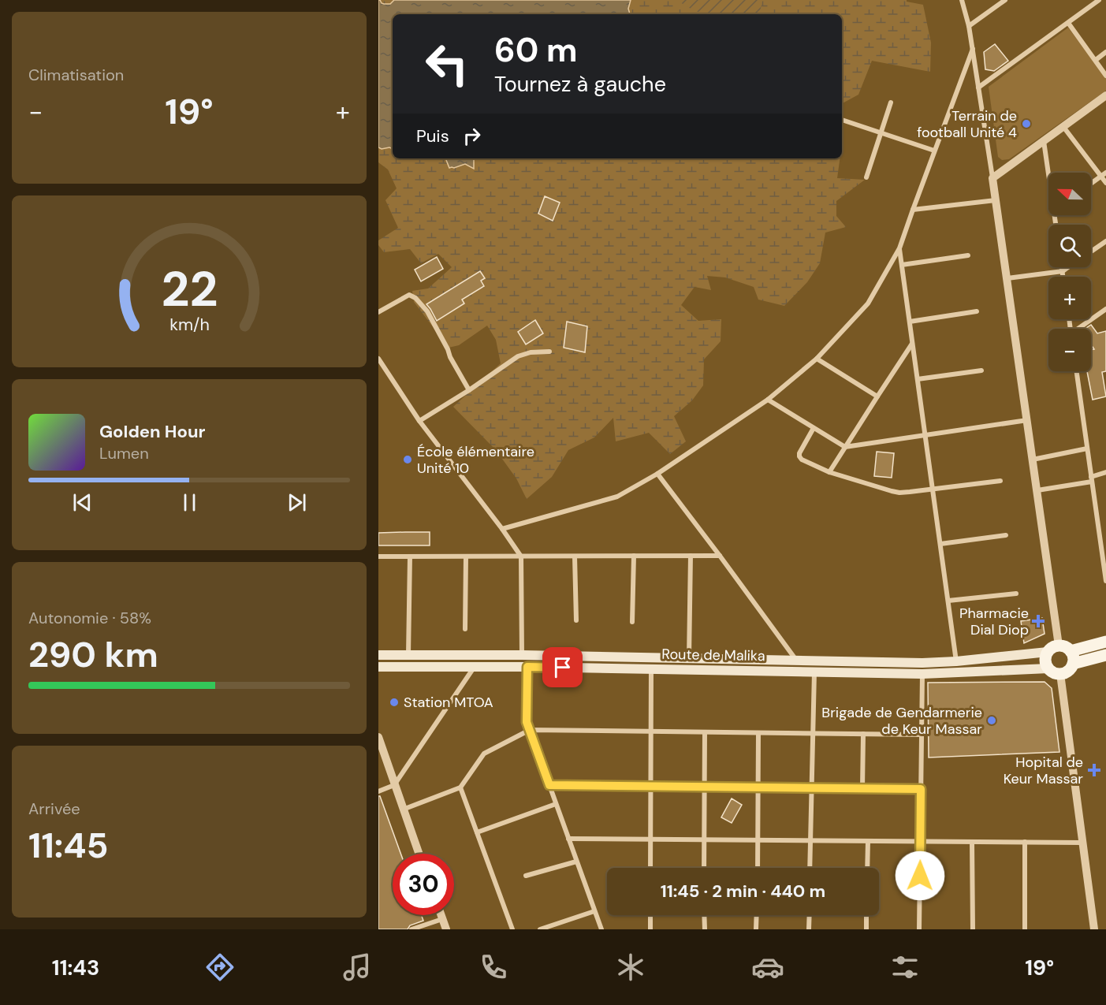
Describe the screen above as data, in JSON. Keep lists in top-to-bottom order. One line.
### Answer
{"streets":{"main road":["Route de Malika"]},"places":{"other":["Terrain de football Unité 4","École élémentaire Unité 10","Station MTOA","Brigade de Gendarmerie de Keur Massar"],"health":["Pharmacie Dial Diop","Hopital de Keur Massar"]},"north":"left","page":{"tile":["Climatisation",["Autonomie · 58%","290 km"],["Arrivée","11:45"]],"turn":["60 m","Tournez à gauche"],"heat":["−","19°","+"],"then":"Puis","map_buttons":["+","−"],"song":["Golden Hour","Lumen"],"limit":"30","trip":"11:45 · 2 min · 440 m","tabs":["11:43","19°"],"gauge":["22","km/h"]}}
